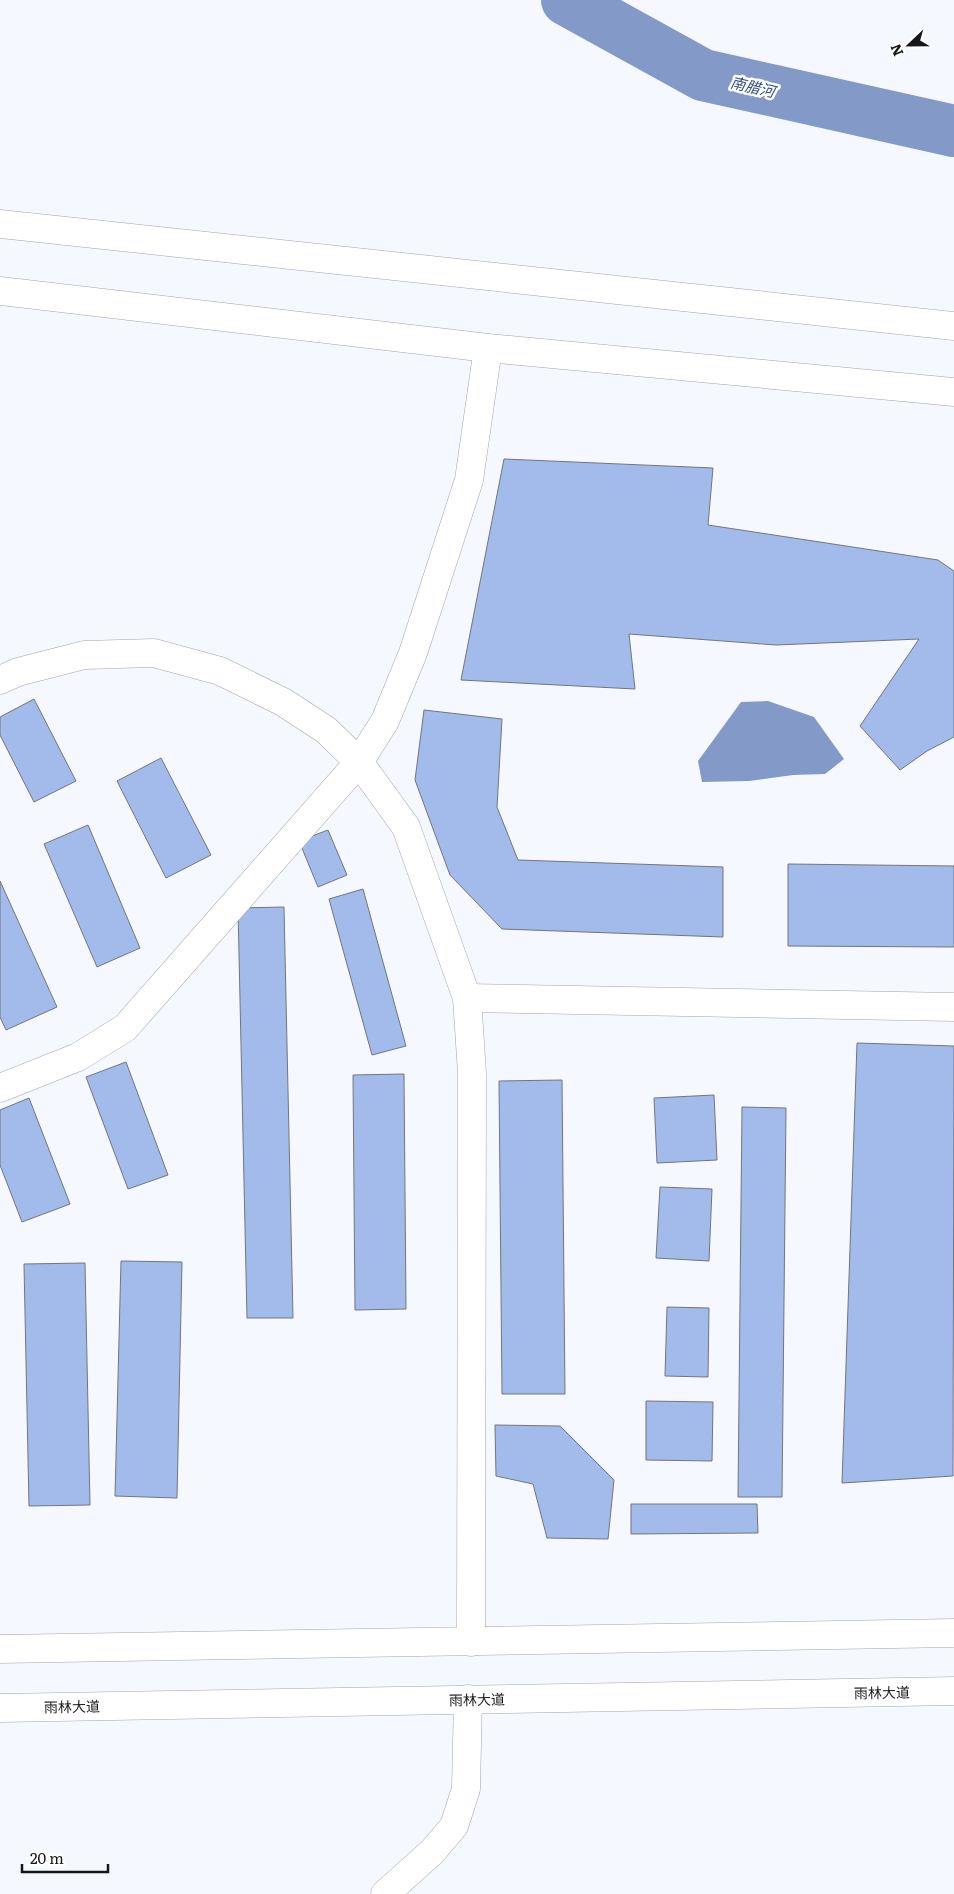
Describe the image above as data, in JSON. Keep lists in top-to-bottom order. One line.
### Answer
{"streets":{"main road":["雨林大道"]},"water":["南腊河"],"scale_bar":"20 m","north":"left"}
